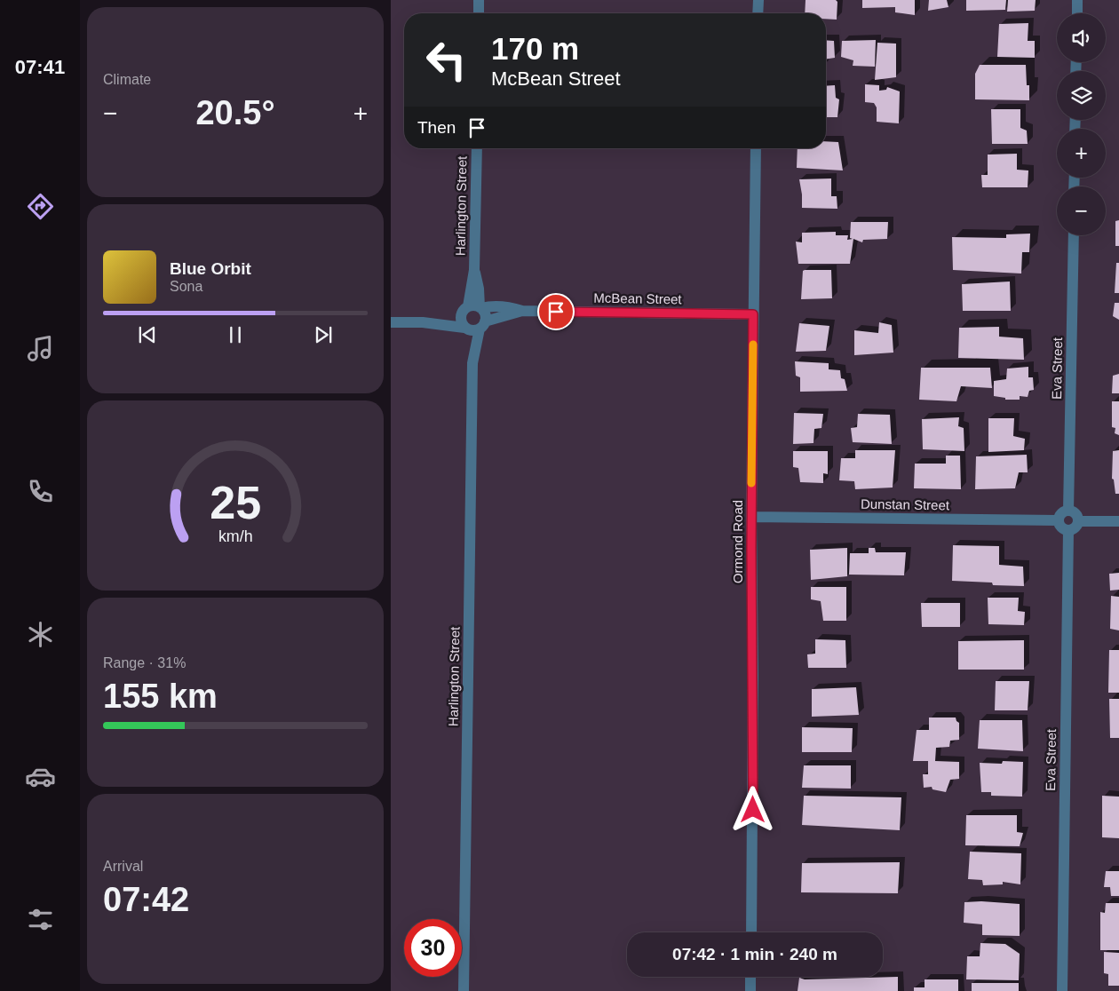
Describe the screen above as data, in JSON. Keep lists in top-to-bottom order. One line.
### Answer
{"streets":{"street":["Harlington Street","McBean Street","Eva Street","Dunstan Street","Ormond Road"]},"crossings":[["Harlington Street","McBean Street"],["McBean Street","Ormond Road"],["Eva Street","Dunstan Street"],["Dunstan Street","Ormond Road"]],"page":{"tabs":"07:41","tile":["Climate",["Range · 31%","155 km"],["Arrival","07:42"]],"map_buttons":["+","−"],"turn":["170 m","McBean Street"],"heat":["−","20.5°","+"],"then":"Then","song":["Blue Orbit","Sona"],"limit":"30","trip":"07:42 · 1 min · 240 m","gauge":["25","km/h"]}}
